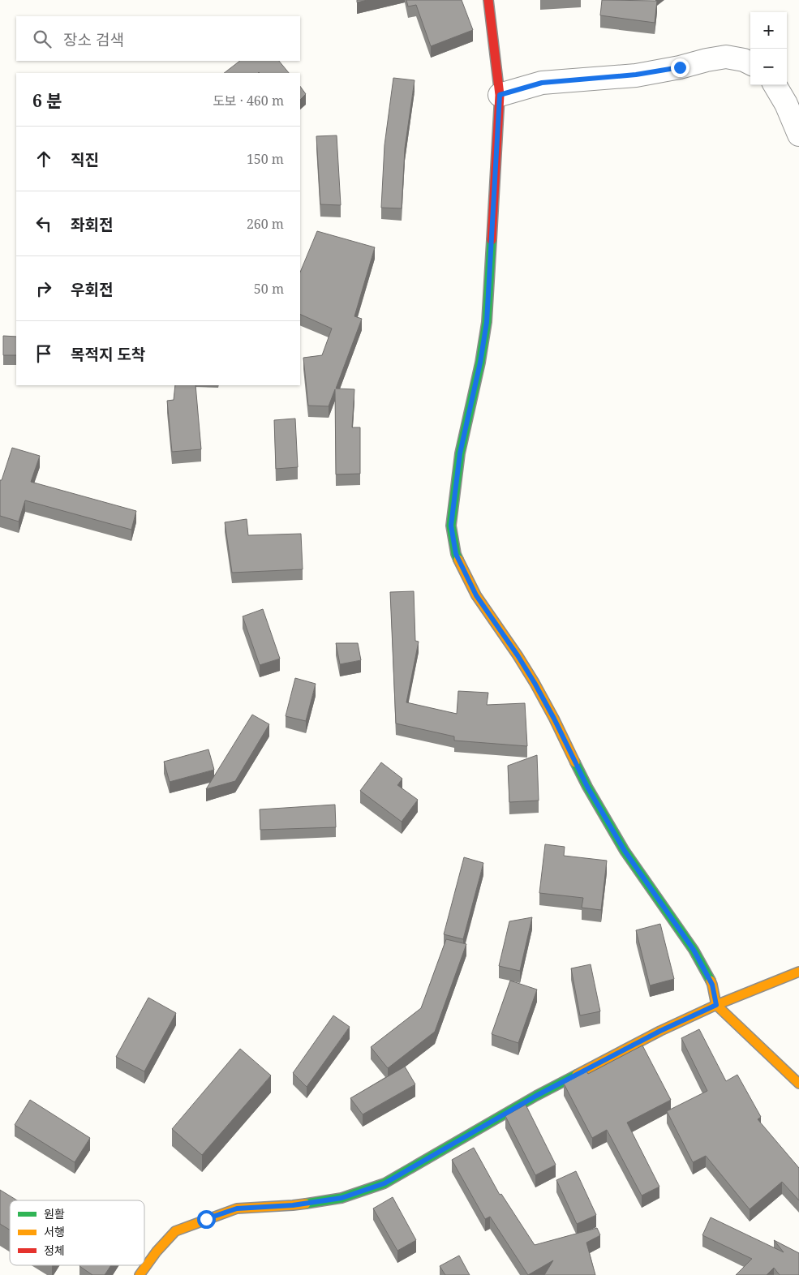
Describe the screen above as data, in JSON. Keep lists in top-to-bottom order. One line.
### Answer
{"legend":["원활","서행","정체"],"page":{"map_buttons":["+","−"],"search":"장소 검색","heading":["6 분","도보 · 460 m"],"list":[["직진","150 m"],["좌회전","260 m"],["우회전","50 m"],"목적지 도착"]}}
